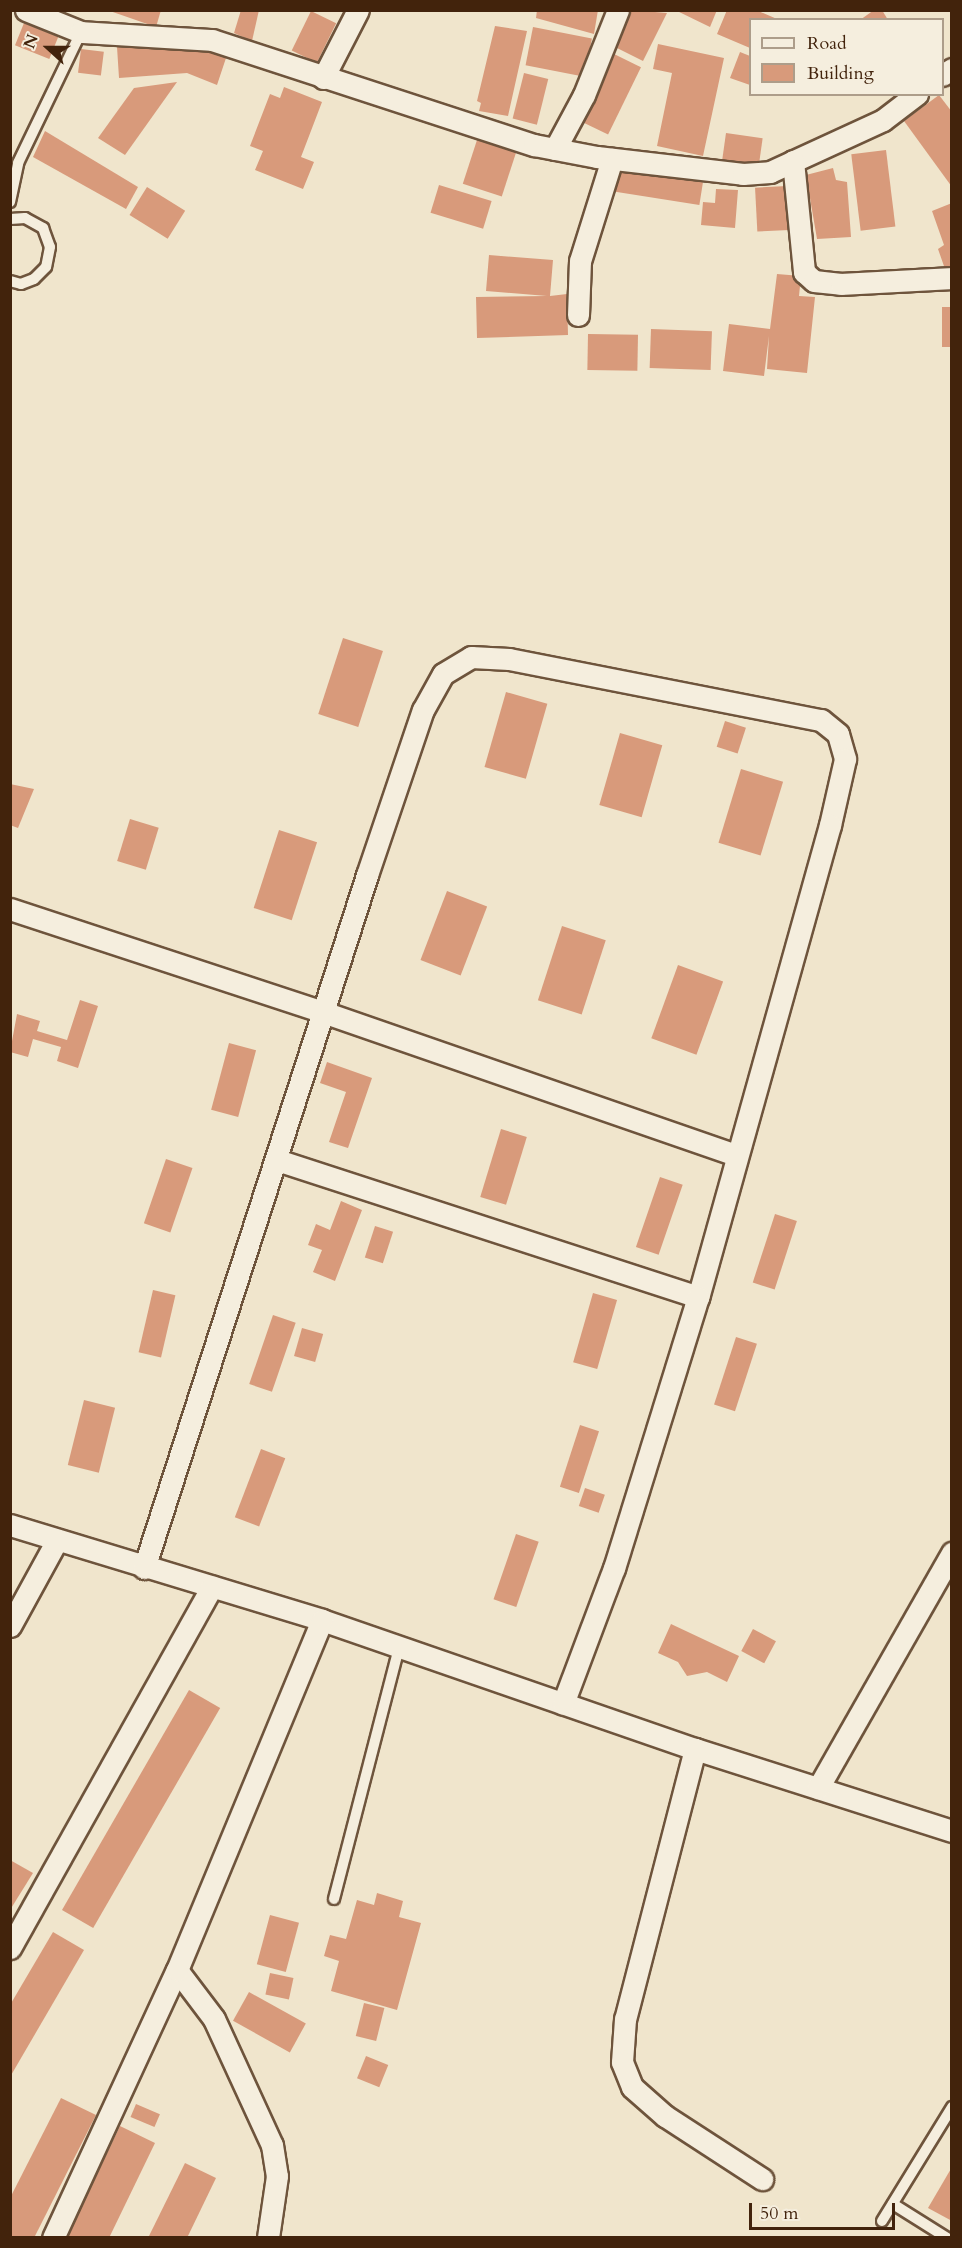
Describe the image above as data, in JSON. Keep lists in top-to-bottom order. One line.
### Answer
{"legend":["Road","Building"],"scale_bar":"50 m","north":"left"}
